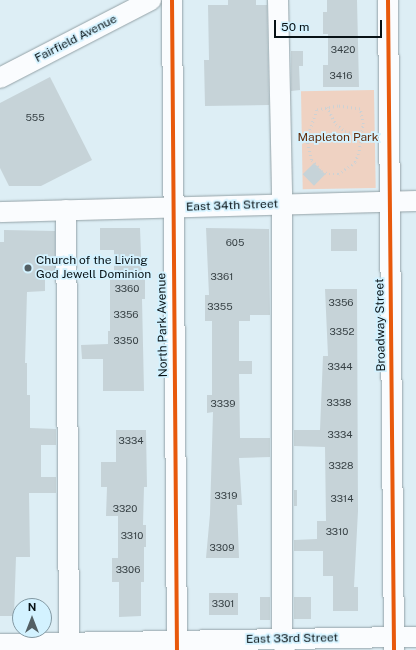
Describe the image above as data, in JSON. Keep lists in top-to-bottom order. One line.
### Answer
{"streets":{"street":["Fairfield Avenue","East 34th Street","North Park Avenue","Broadway Street","East 33rd Street"]},"crossings":[["East 34th Street","North Park Avenue"],["East 34th Street","Broadway Street"],["North Park Avenue","East 33rd Street"],["Broadway Street","East 33rd Street"]],"parks":["Mapleton Park"],"places":["Church of the Living God Jewell Dominion"],"house_numbers":["3420","3416","555","605","3361","3360","3356","3355","3356","3352","3350","3344","3338","3339","3334","3334","3328","3319","3314","3320","3310","3310","3309","3306","3301"],"scale_bar":"50 m","north":"top"}
